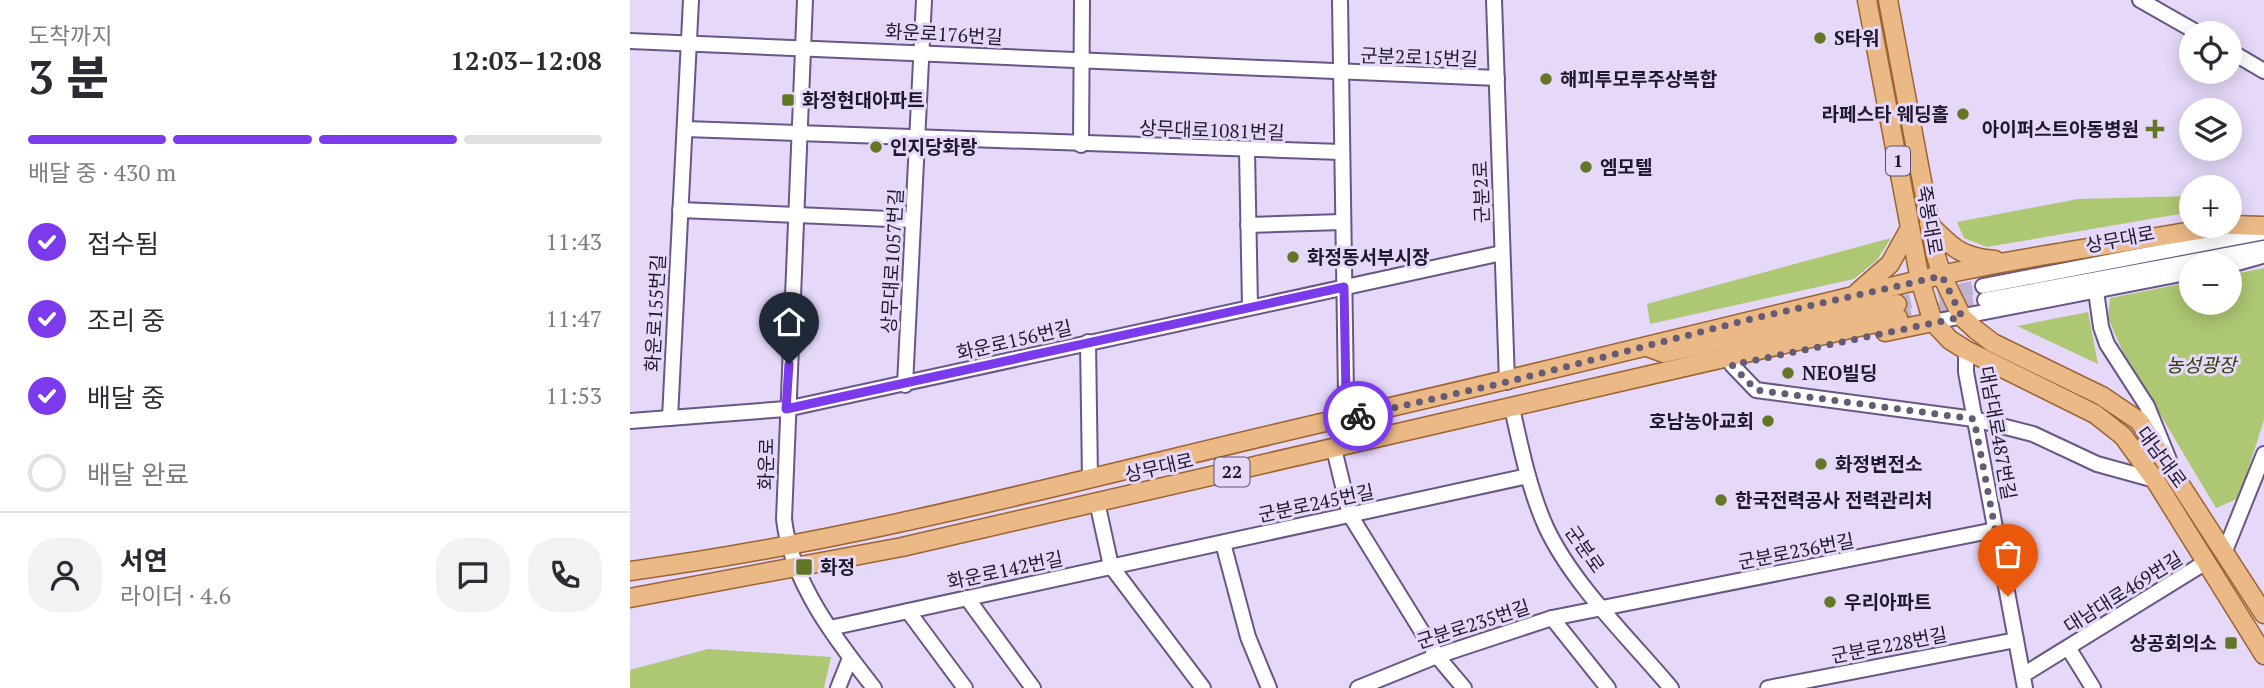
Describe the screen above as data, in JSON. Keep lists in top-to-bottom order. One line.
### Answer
{"streets":{"main road":["1","죽봉대로","상무대로","대남대로","22"],"street":["화운로176번길","군분2로15번길","상무대로1081번길","군분2로","상무대로1057번길","화운로155번길","화운로156번길","대남대로487번길","화운로","군분로245번길","군분로","군분로236번길","화운로142번길","대남대로469번길","군분로235번길","군분로228번길"]},"crossings":[["화운로176번길","군분2로15번길"],["화운로176번길","상무대로1057번길"],["화운로176번길","화운로155번길"],["화운로176번길","화운로"],["군분2로15번길","군분2로"],["군분2로","상무대로"],["군분2로","화운로156번길"],["죽봉대로","대남대로"],["죽봉대로","22"],["상무대로","화운로"],["상무대로","22"],["상무대로","군분로"],["상무대로1057번길","화운로156번길"],["화운로156번길","화운로"],["대남대로487번길","대남대로"],["대남대로487번길","군분로236번길"],["대남대로487번길","대남대로469번길"],["대남대로487번길","군분로228번길"],["대남대로","22"],["대남대로","대남대로469번길"],["화운로","화운로142번길"],["군분로245번길","군분로"],["군분로245번길","화운로142번길"],["군분로","군분로236번길"],["군분로","군분로235번길"],["군분로236번길","군분로235번길"]],"parks":["농성광장"],"places":{"other":["S타워","해피투모루주상복합","라페스타 웨딩홀","인지당화랑","엠모텔","화정동서부시장","NEO빌딩","호남농아교회","화정변전소","한국전력공사 전력관리처","우리아파트"],"transit":["화정현대아파트","화정","상공회의소"],"health":["아이퍼스트아동병원"]},"page":{"heading":["3 분","도착까지","12:03–12:08"],"panel":["서연","라이더 · 4.6"],"map_buttons":["+","−"],"bar":"배달 중 · 430 m","list":[["접수됨","11:43"],["조리 중","11:47"],["배달 중","11:53"],"배달 완료"]}}
